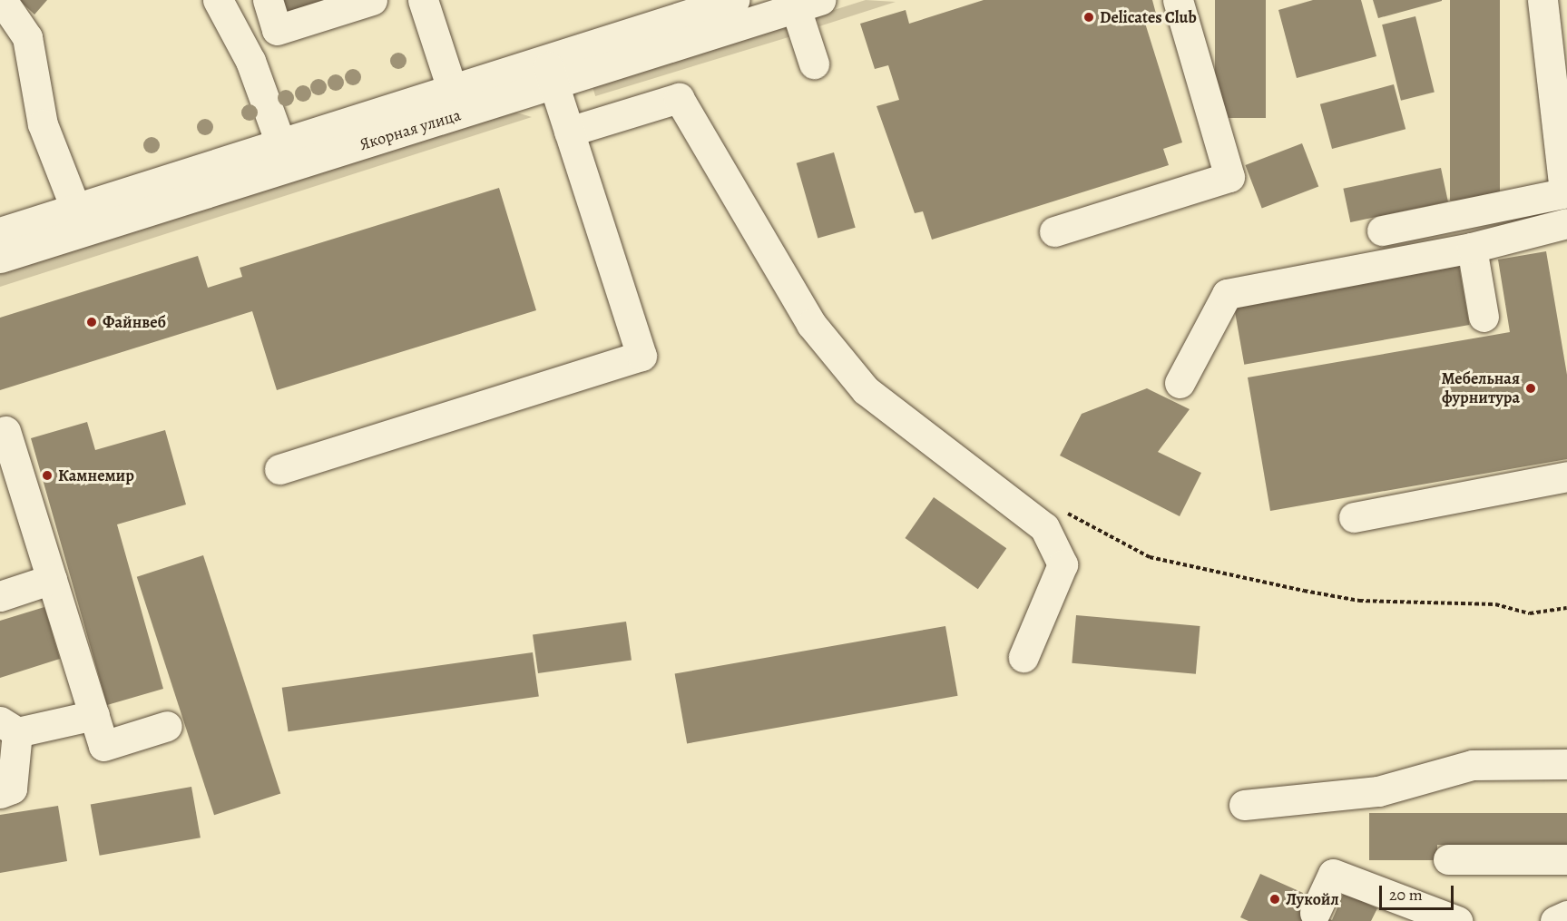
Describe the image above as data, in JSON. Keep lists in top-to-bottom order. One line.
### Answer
{"streets":{"street":["Якорная улица"]},"places":["Delicates Club","Файнвеб","Мебельная фурнитура","Камнемир","Лукойл"],"scale_bar":"20 m"}
